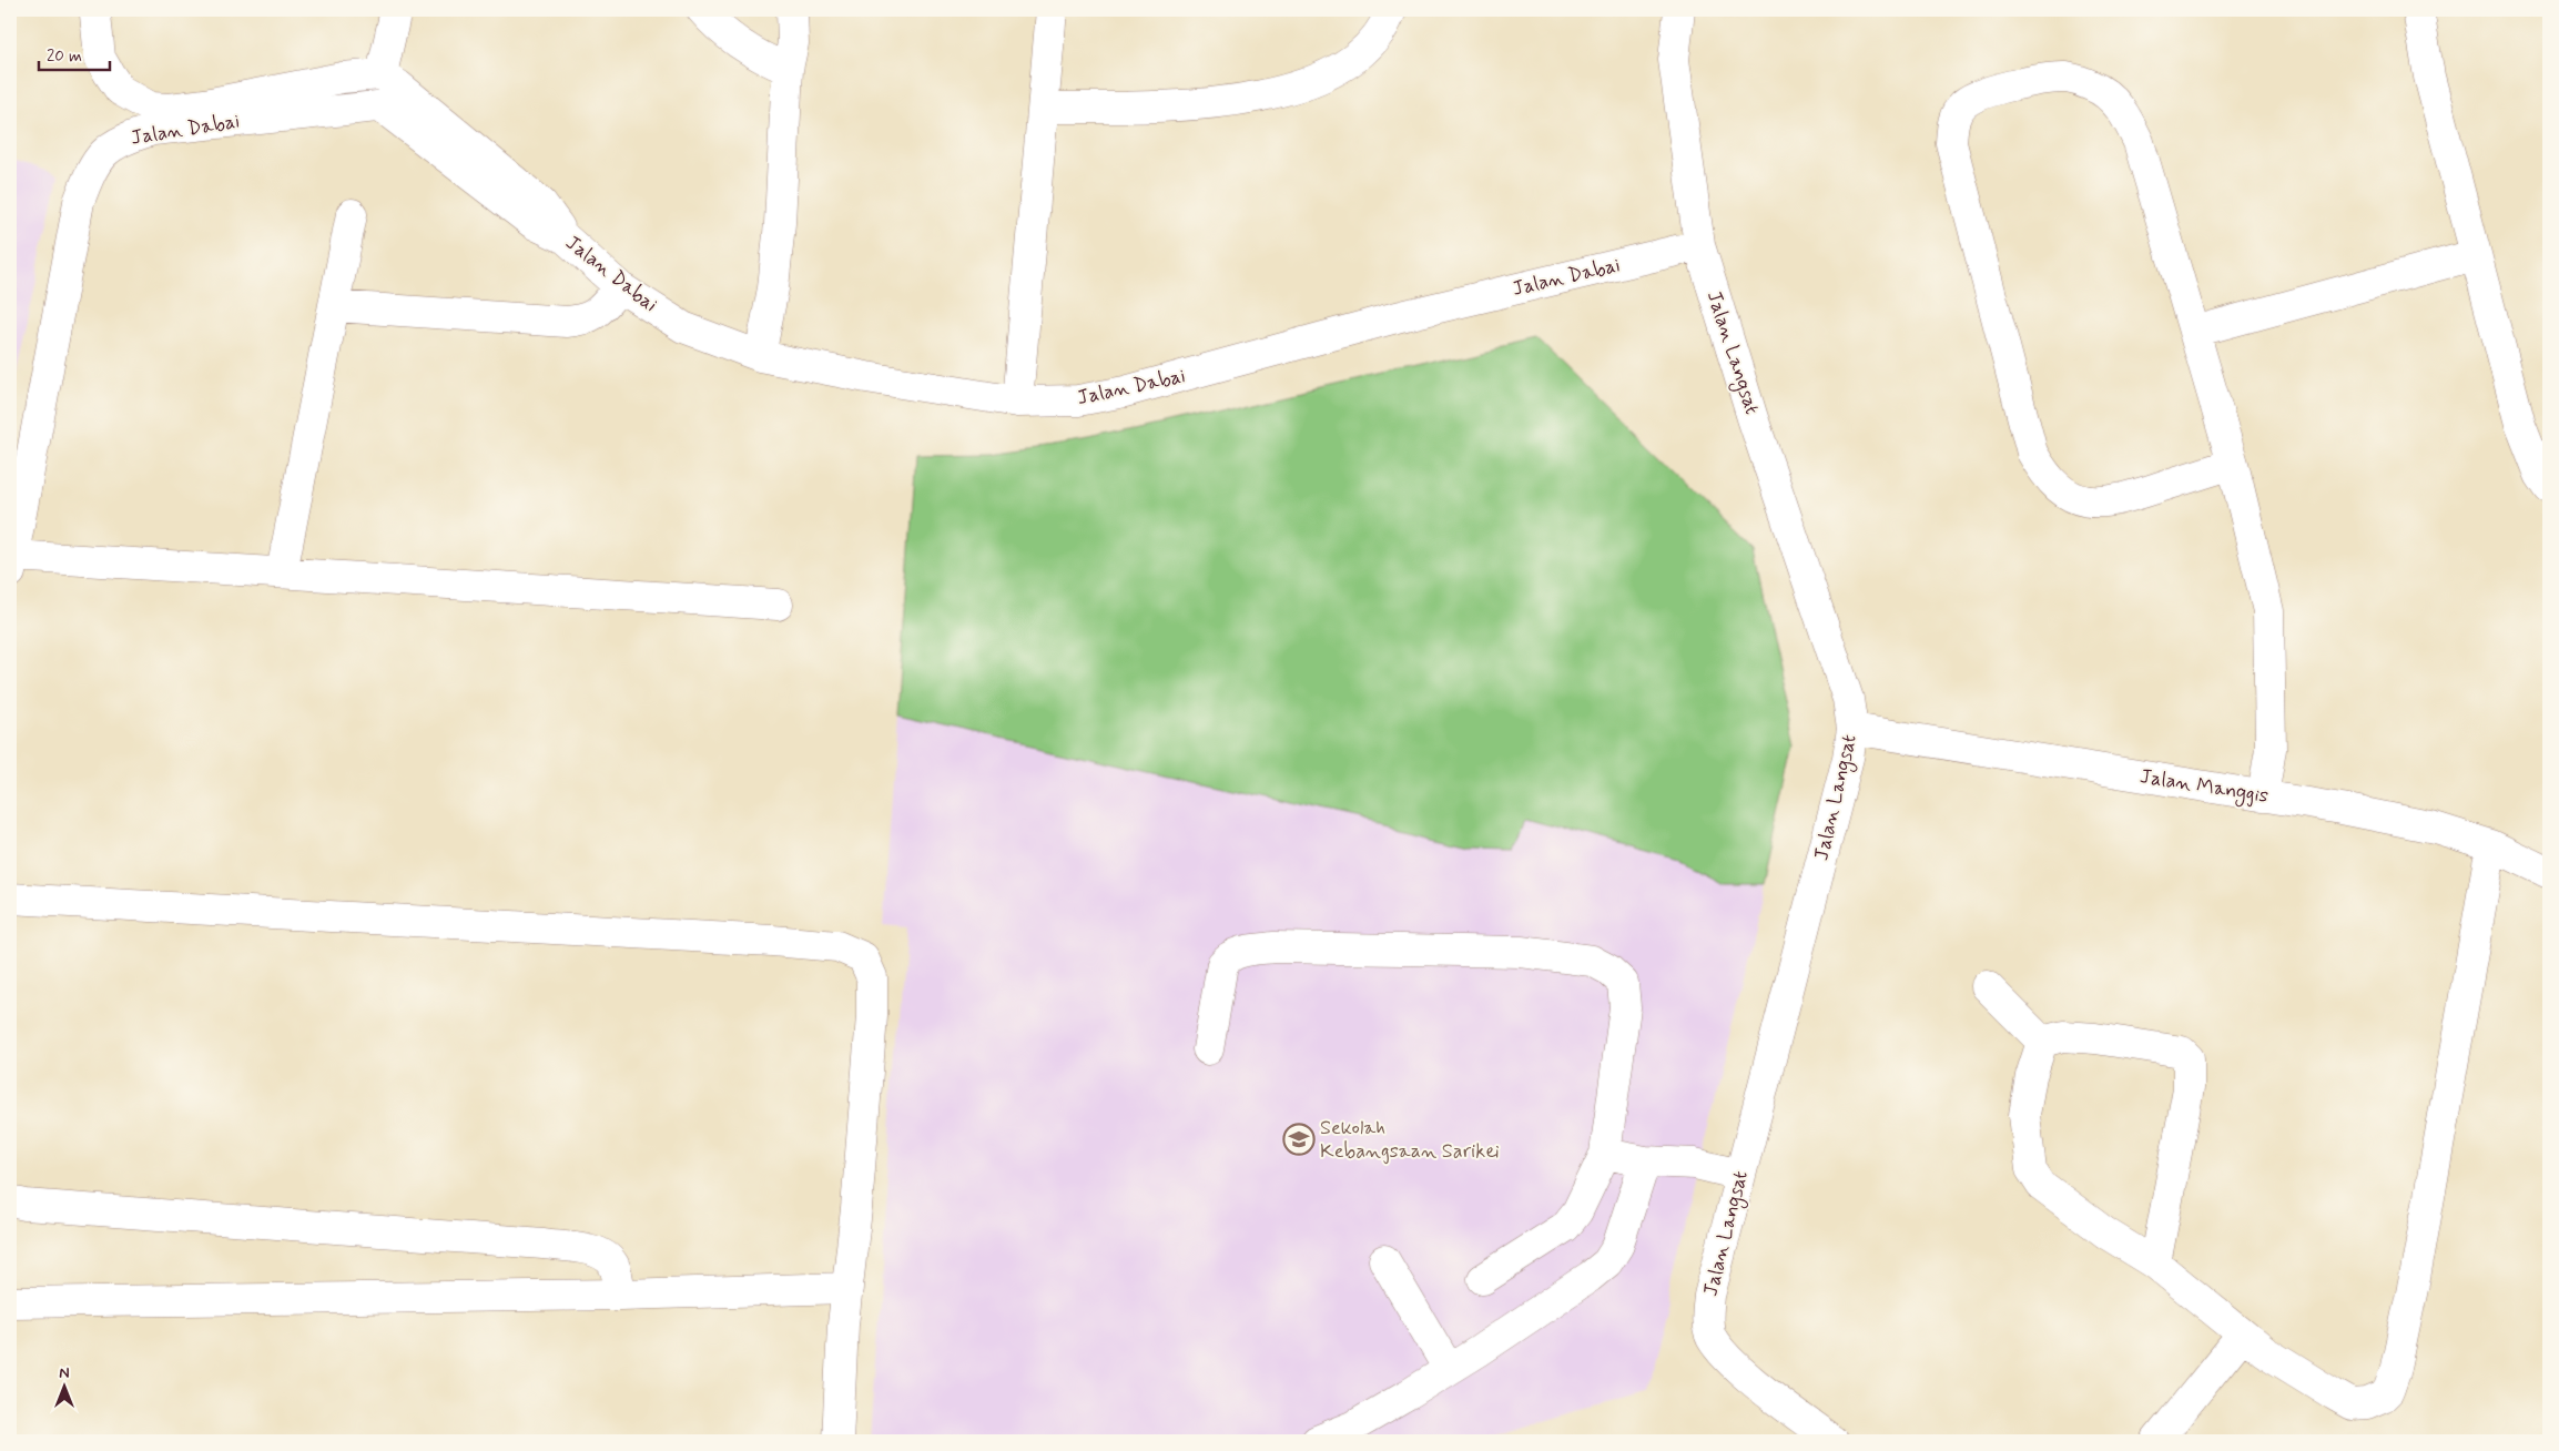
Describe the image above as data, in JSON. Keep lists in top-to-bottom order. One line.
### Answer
{"streets":{"street":["Jalan Dabai","Jalan Langsat","Jalan Manggis"]},"crossings":[["Jalan Dabai","Jalan Langsat"],["Jalan Langsat","Jalan Manggis"]],"places":{"school or university":["Sekolah Kebangsaan Sarikei"]},"scale_bar":"20 m","north":"top"}
